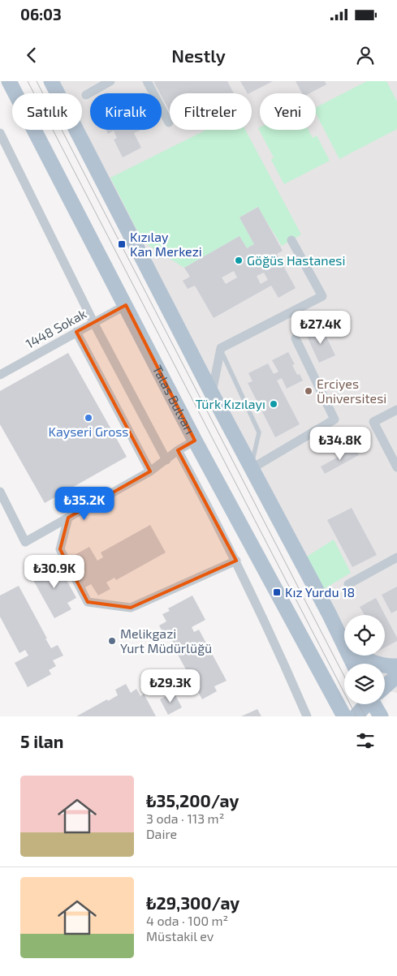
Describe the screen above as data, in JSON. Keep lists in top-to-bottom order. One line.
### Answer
{"streets":{"main road":["Talas Bulvarı"],"street":["1448 Sokak"]},"crossings":[["1448 Sokak","Talas Bulvarı"]],"places":{"transit":["Kızılay Kan Merkezi","Kız Yurdu 18"],"other":["Göğüs Hastanesi","Erciyes Üniversitesi","Türk Kızılayı","Kayseri Gross","Melikgazi Yurt Müdürlüğü"]},"page":{"status":"06:03","header":"Nestly","chip":["Satılık","Kiralık","Filtreler","Yeni"],"price":["₺27.4K","₺34.8K","₺35.2K","₺30.9K","₺29.3K"],"heading":"5 ilan","list":[{"name":"₺35,200/ay","note":"3 oda · 113 m² · Daire"},{"name":"₺29,300/ay","note":"4 oda · 100 m² · Müstakil ev"}]}}
